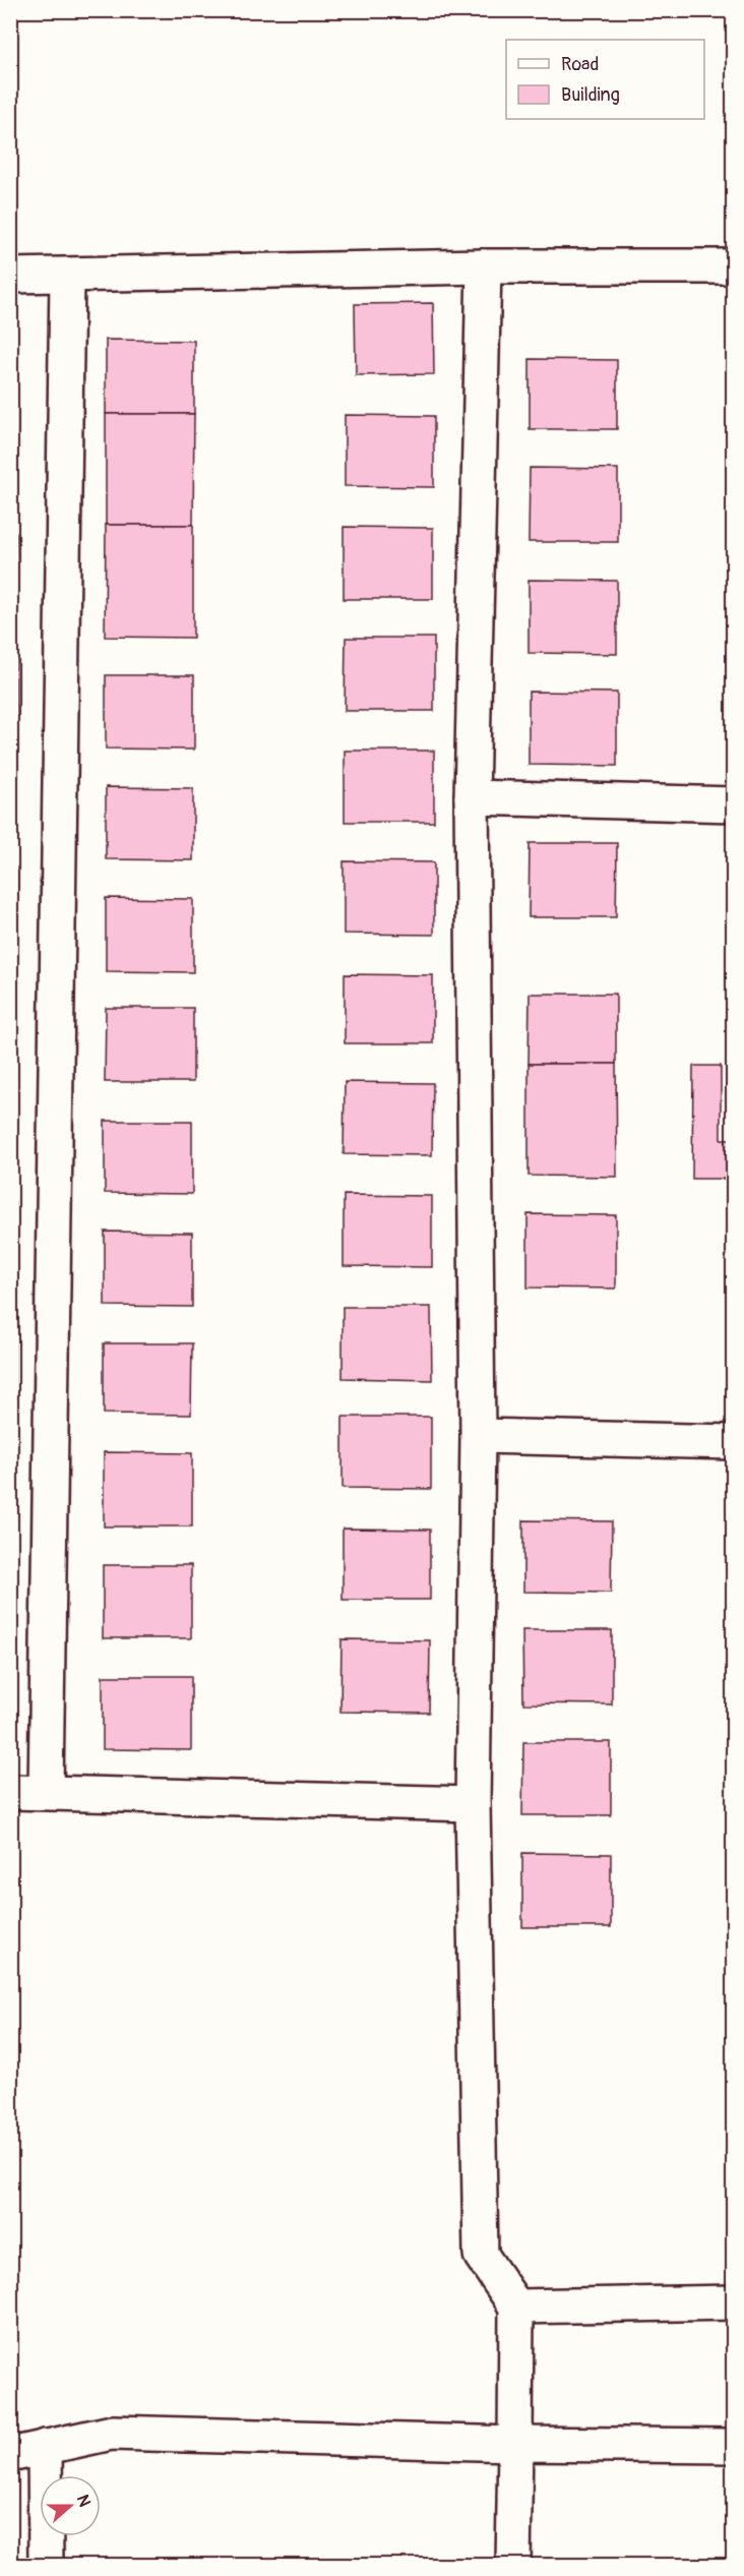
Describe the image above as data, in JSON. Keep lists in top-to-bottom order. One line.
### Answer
{"legend":["Road","Building"],"north":"right"}
